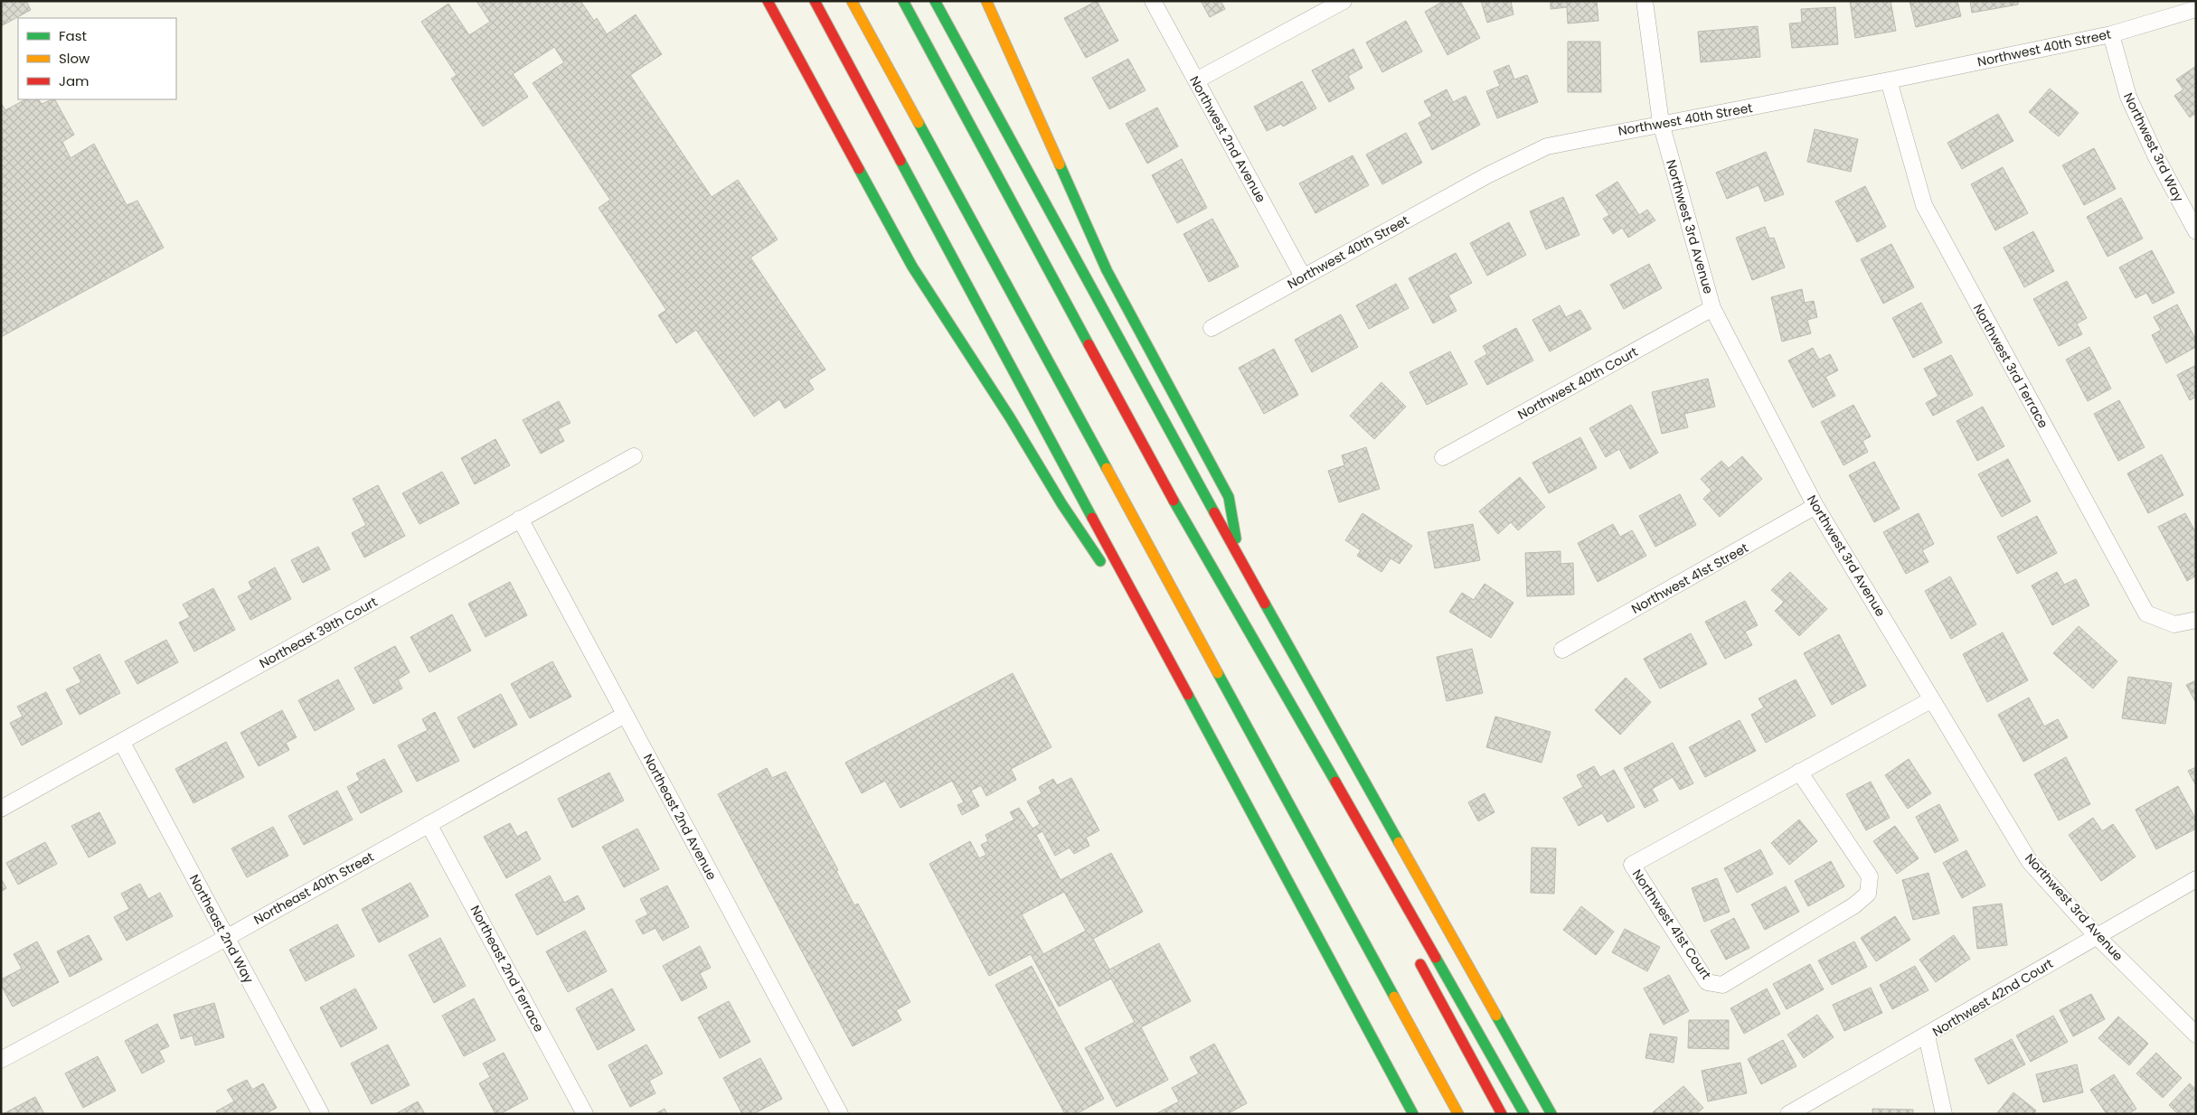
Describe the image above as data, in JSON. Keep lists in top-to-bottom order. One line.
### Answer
{"streets":{"street":["Northwest 40th Street","Northwest 2nd Avenue","Northwest 3rd Way","Northwest 3rd Avenue","Northwest 3rd Terrace","Northwest 40th Court","Northwest 41st Street","Northeast 39th Court","Northeast 2nd Avenue","Northeast 40th Street","Northwest 41st Court","Northeast 2nd Way","Northeast 2nd Terrace","Northwest 42nd Court"]},"crossings":[["Northwest 40th Street","Northwest 2nd Avenue"],["Northwest 40th Street","Northwest 3rd Way"],["Northwest 40th Street","Northwest 3rd Avenue"],["Northwest 40th Street","Northwest 3rd Terrace"],["Northwest 3rd Avenue","Northwest 40th Court"],["Northwest 3rd Avenue","Northwest 41st Street"],["Northwest 3rd Avenue","Northwest 41st Court"],["Northwest 3rd Avenue","Northwest 42nd Court"],["Northeast 39th Court","Northeast 2nd Avenue"],["Northeast 39th Court","Northeast 2nd Way"],["Northeast 2nd Avenue","Northeast 40th Street"],["Northeast 40th Street","Northeast 2nd Way"],["Northeast 40th Street","Northeast 2nd Terrace"]],"legend":["Fast","Slow","Jam"]}
